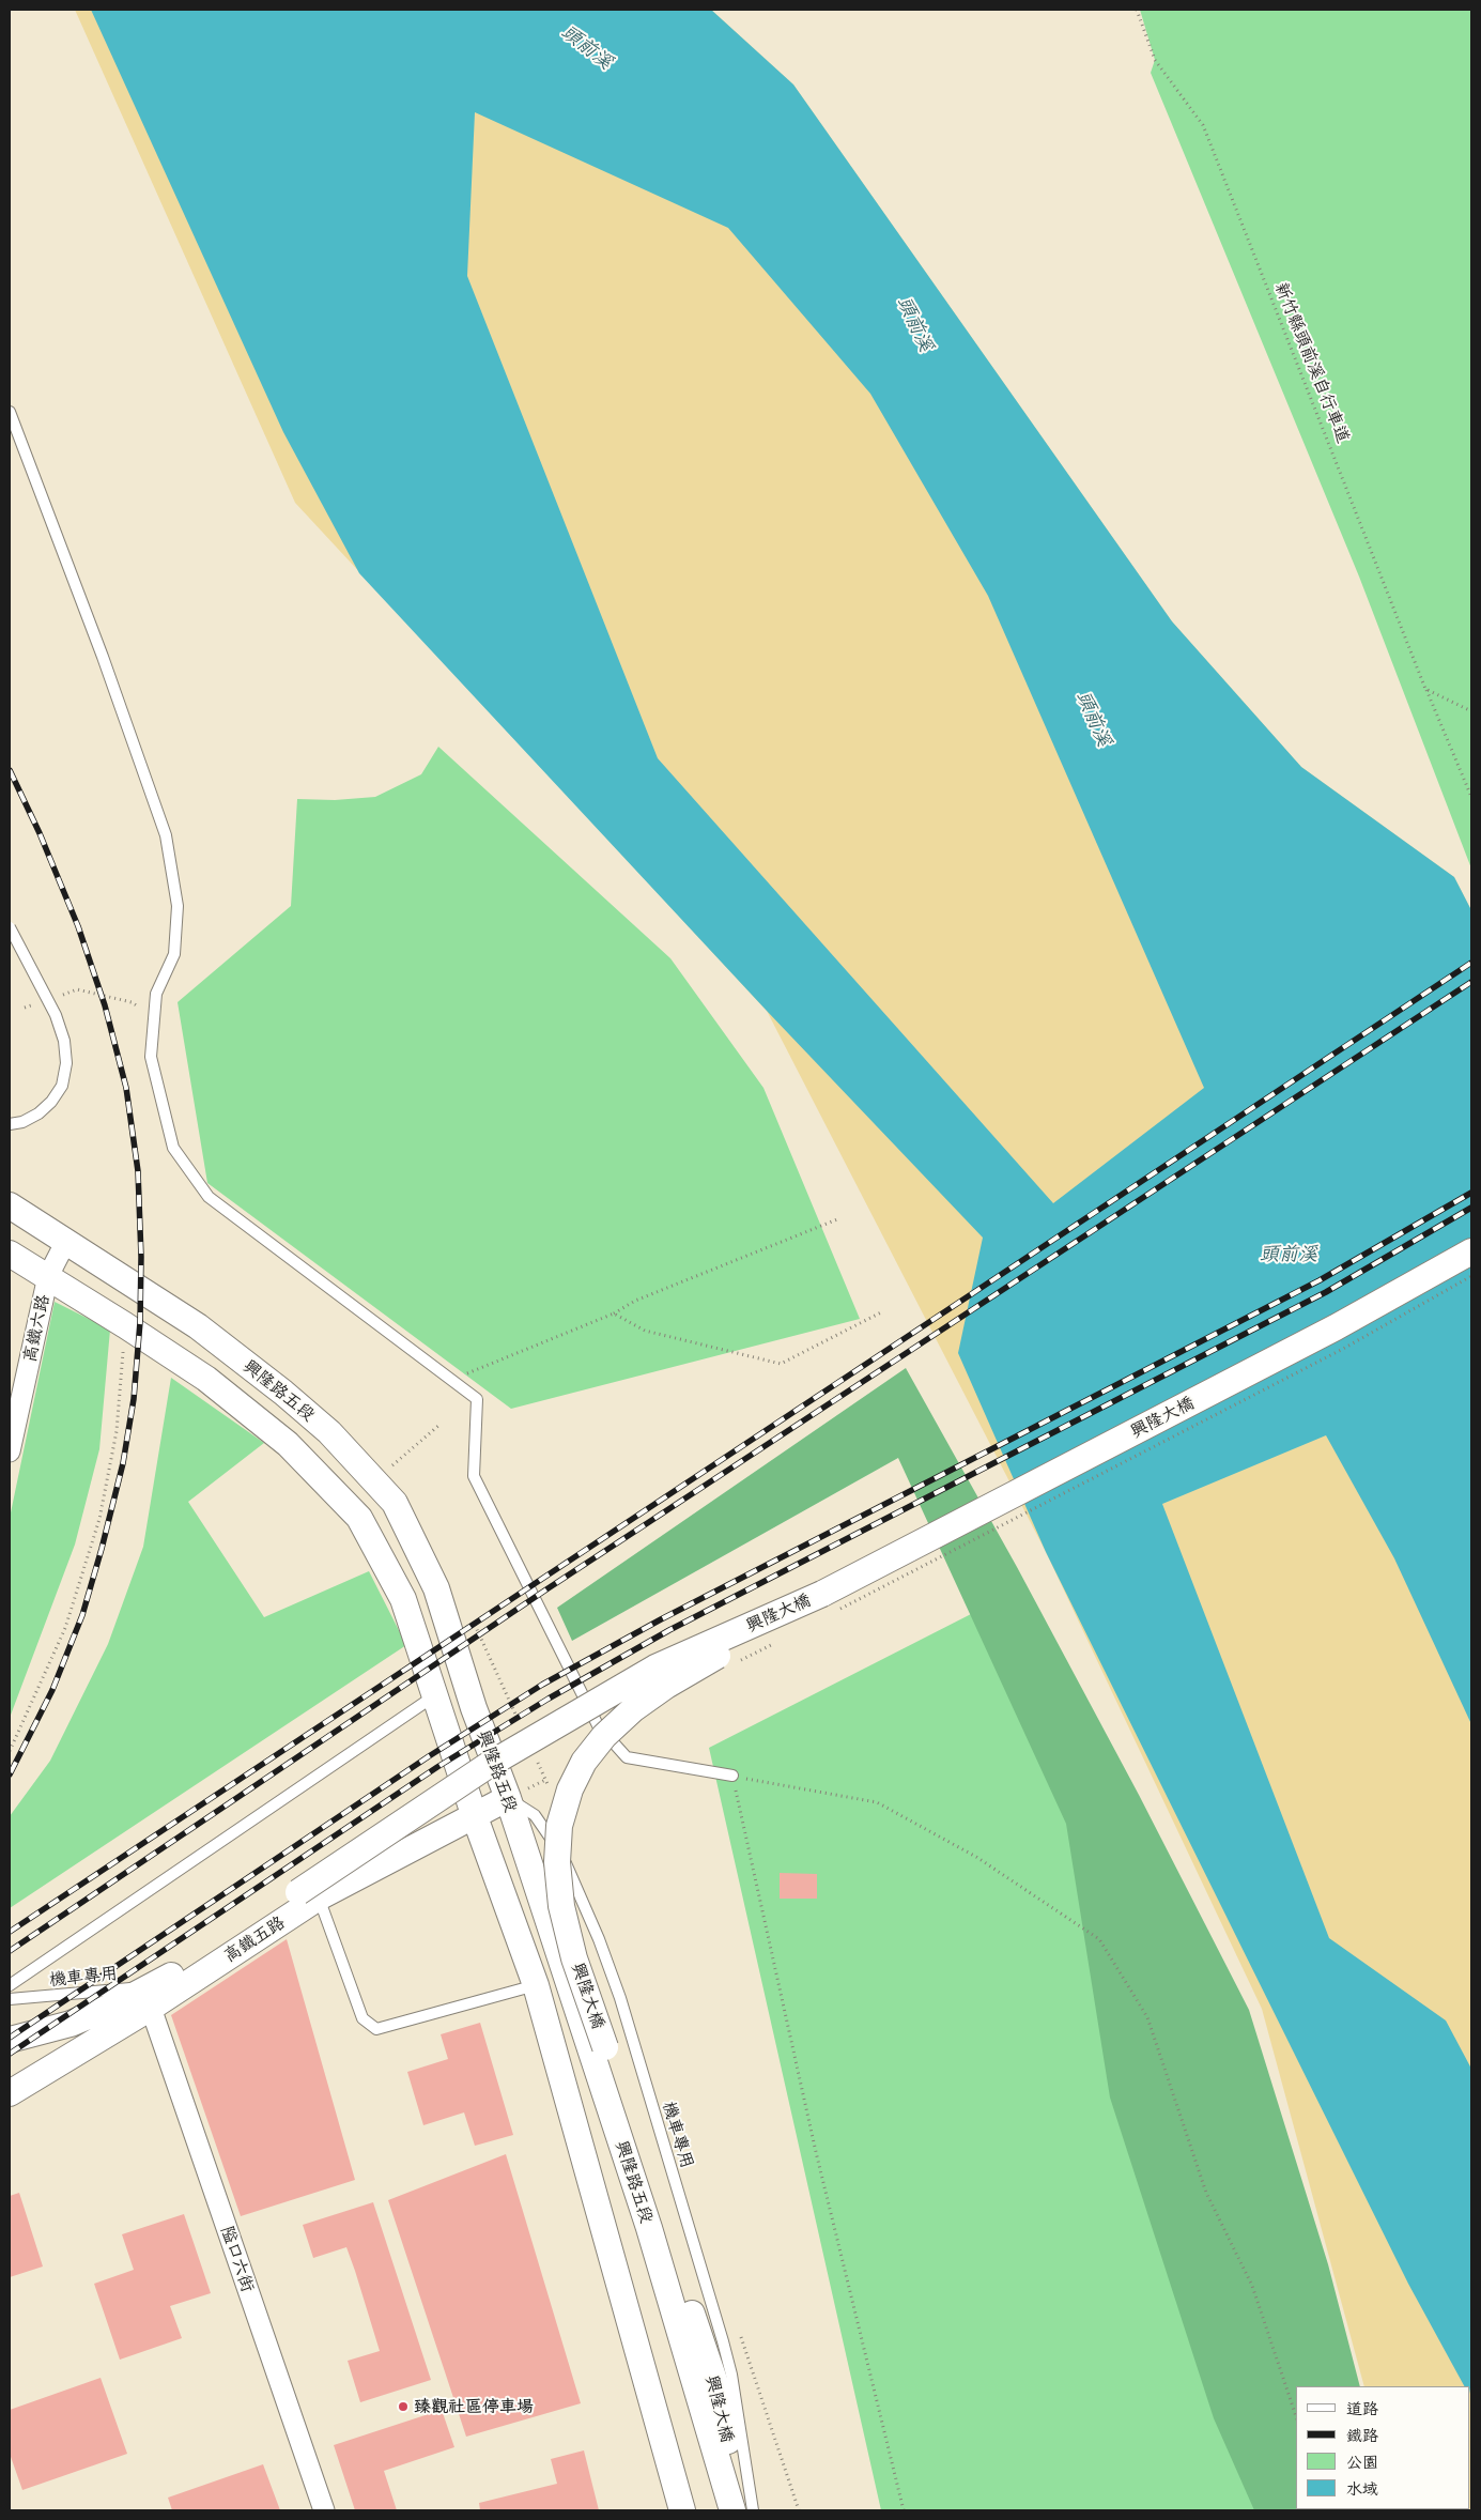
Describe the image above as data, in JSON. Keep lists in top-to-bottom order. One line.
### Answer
{"streets":{"street":["高鐵六路","興隆路五段","興隆大橋","高鐵五路","隘口六街"],"lane":["機車專用"],"path":["新竹縣頭前溪自行車道"]},"crossings":[["高鐵六路","興隆路五段"],["興隆路五段","高鐵五路"],["興隆路五段","機車專用"],["興隆大橋","高鐵五路"],["興隆大橋","機車專用"],["高鐵五路","機車專用"],["高鐵五路","隘口六街"]],"water":["頭前溪"],"places":["臻觀社區停車場"],"legend":["道路","鐵路","公園","水域"]}
